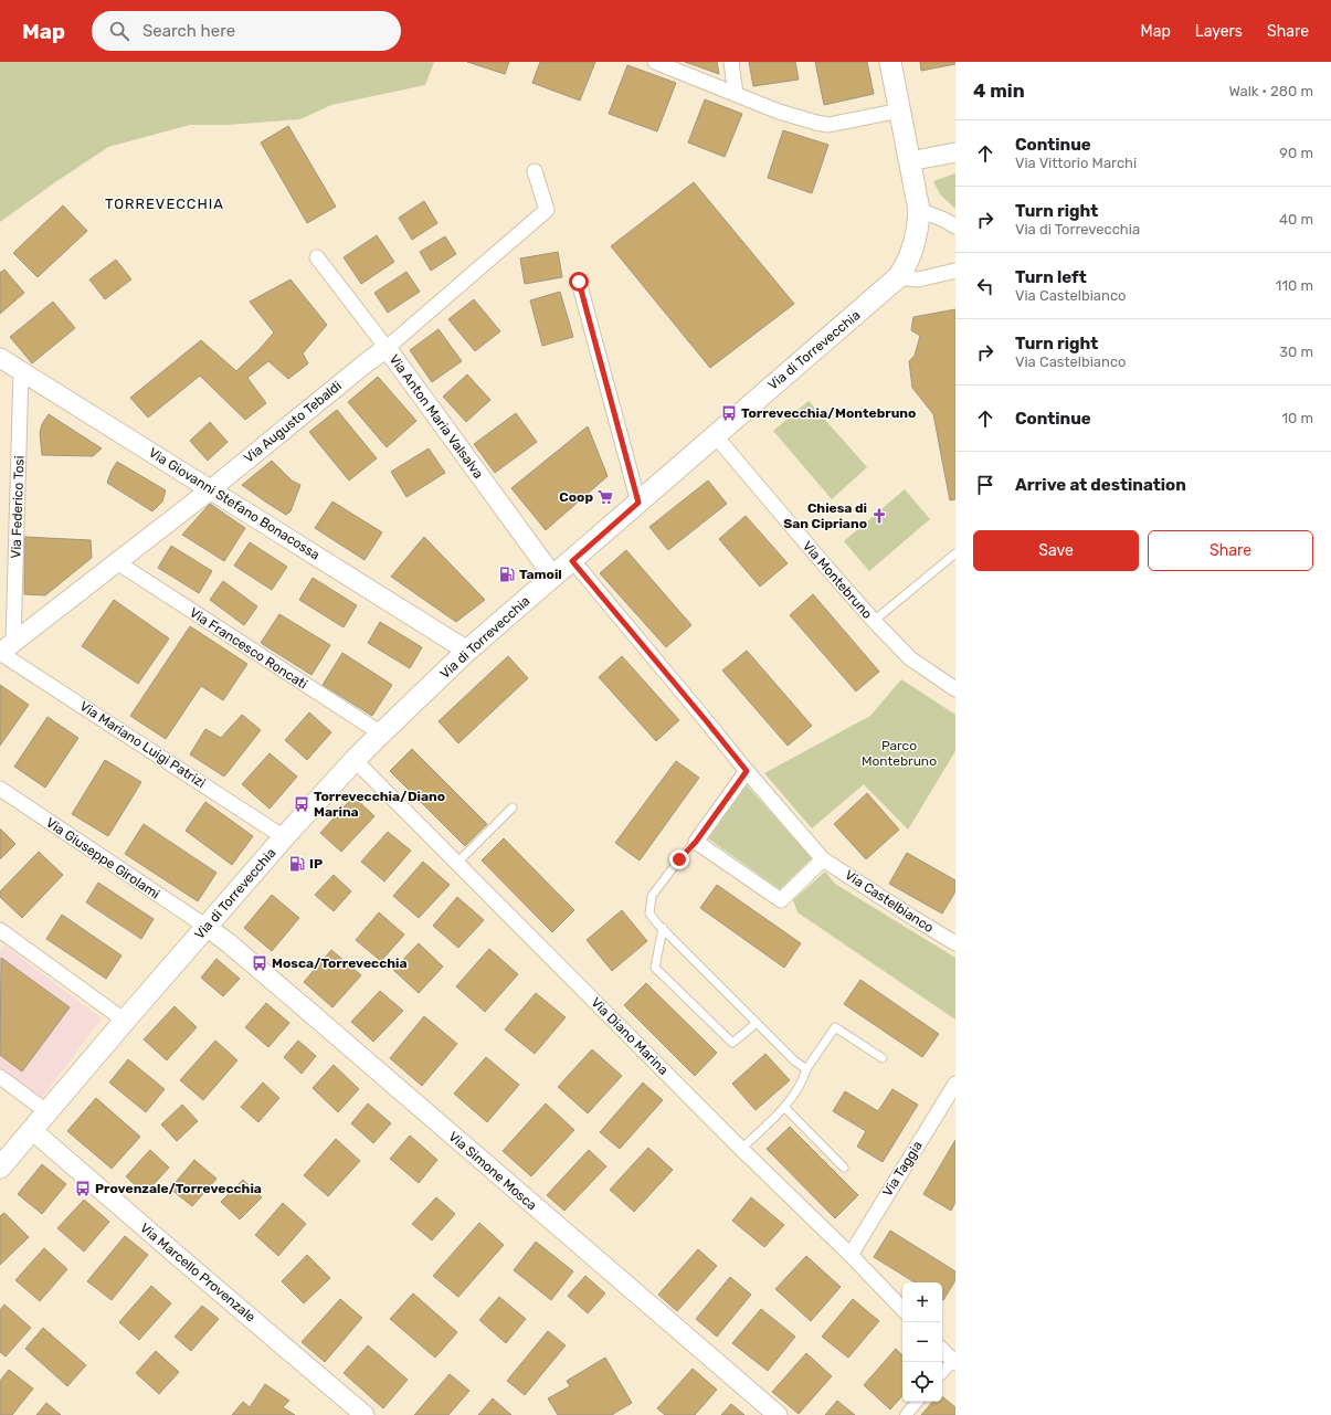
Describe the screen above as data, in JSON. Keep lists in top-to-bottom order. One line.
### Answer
{"streets":{"main road":["Via di Torrevecchia"],"street":["Via Anton Maria Valsalva","Via Augusto Tebaldi","Via Giovanni Stefano Bonacossa","Via Federico Tosi","Via Montebruno","Via Francesco Roncati","Via Mariano Luigi Patrizi","Via Giuseppe Girolami","Via Castelbianco","Via Diano Marina","Via Taggia","Via Simone Mosca","Via Marcello Provenzale"]},"crossings":[["Via di Torrevecchia","Via Anton Maria Valsalva"],["Via di Torrevecchia","Via Giovanni Stefano Bonacossa"],["Via di Torrevecchia","Via Montebruno"],["Via di Torrevecchia","Via Francesco Roncati"],["Via di Torrevecchia","Via Mariano Luigi Patrizi"],["Via di Torrevecchia","Via Giuseppe Girolami"],["Via di Torrevecchia","Via Castelbianco"],["Via di Torrevecchia","Via Diano Marina"],["Via di Torrevecchia","Via Simone Mosca"],["Via di Torrevecchia","Via Marcello Provenzale"],["Via Anton Maria Valsalva","Via Augusto Tebaldi"],["Via Augusto Tebaldi","Via Giovanni Stefano Bonacossa"],["Via Augusto Tebaldi","Via Federico Tosi"],["Via Augusto Tebaldi","Via Francesco Roncati"],["Via Augusto Tebaldi","Via Mariano Luigi Patrizi"],["Via Giovanni Stefano Bonacossa","Via Federico Tosi"],["Via Federico Tosi","Via Mariano Luigi Patrizi"],["Via Giuseppe Girolami","Via Simone Mosca"],["Via Diano Marina","Via Taggia"]],"districts":["TORREVECCHIA"],"parks":["Parco Montebruno"],"places":{"bus stop":["Torrevecchia/Montebruno","Torrevecchia/Diano Marina","Mosca/Torrevecchia","Provenzale/Torrevecchia"],"supermarket":["Coop"],"church":["Chiesa di San Cipriano"],"fuel station":["Tamoil","IP"]},"page":{"header":"Map","search":"Search here","nav":["Map","Layers","Share"],"heading":["4 min","Walk · 280 m"],"list":[["Continue","Via Vittorio Marchi","90 m"],["Turn right","Via di Torrevecchia","40 m"],["Turn left","Via Castelbianco","110 m"],["Turn right","Via Castelbianco","30 m"],["Continue","10 m"],"Arrive at destination"],"buttons":["Save","Share"],"map_buttons":["+","−"]}}
